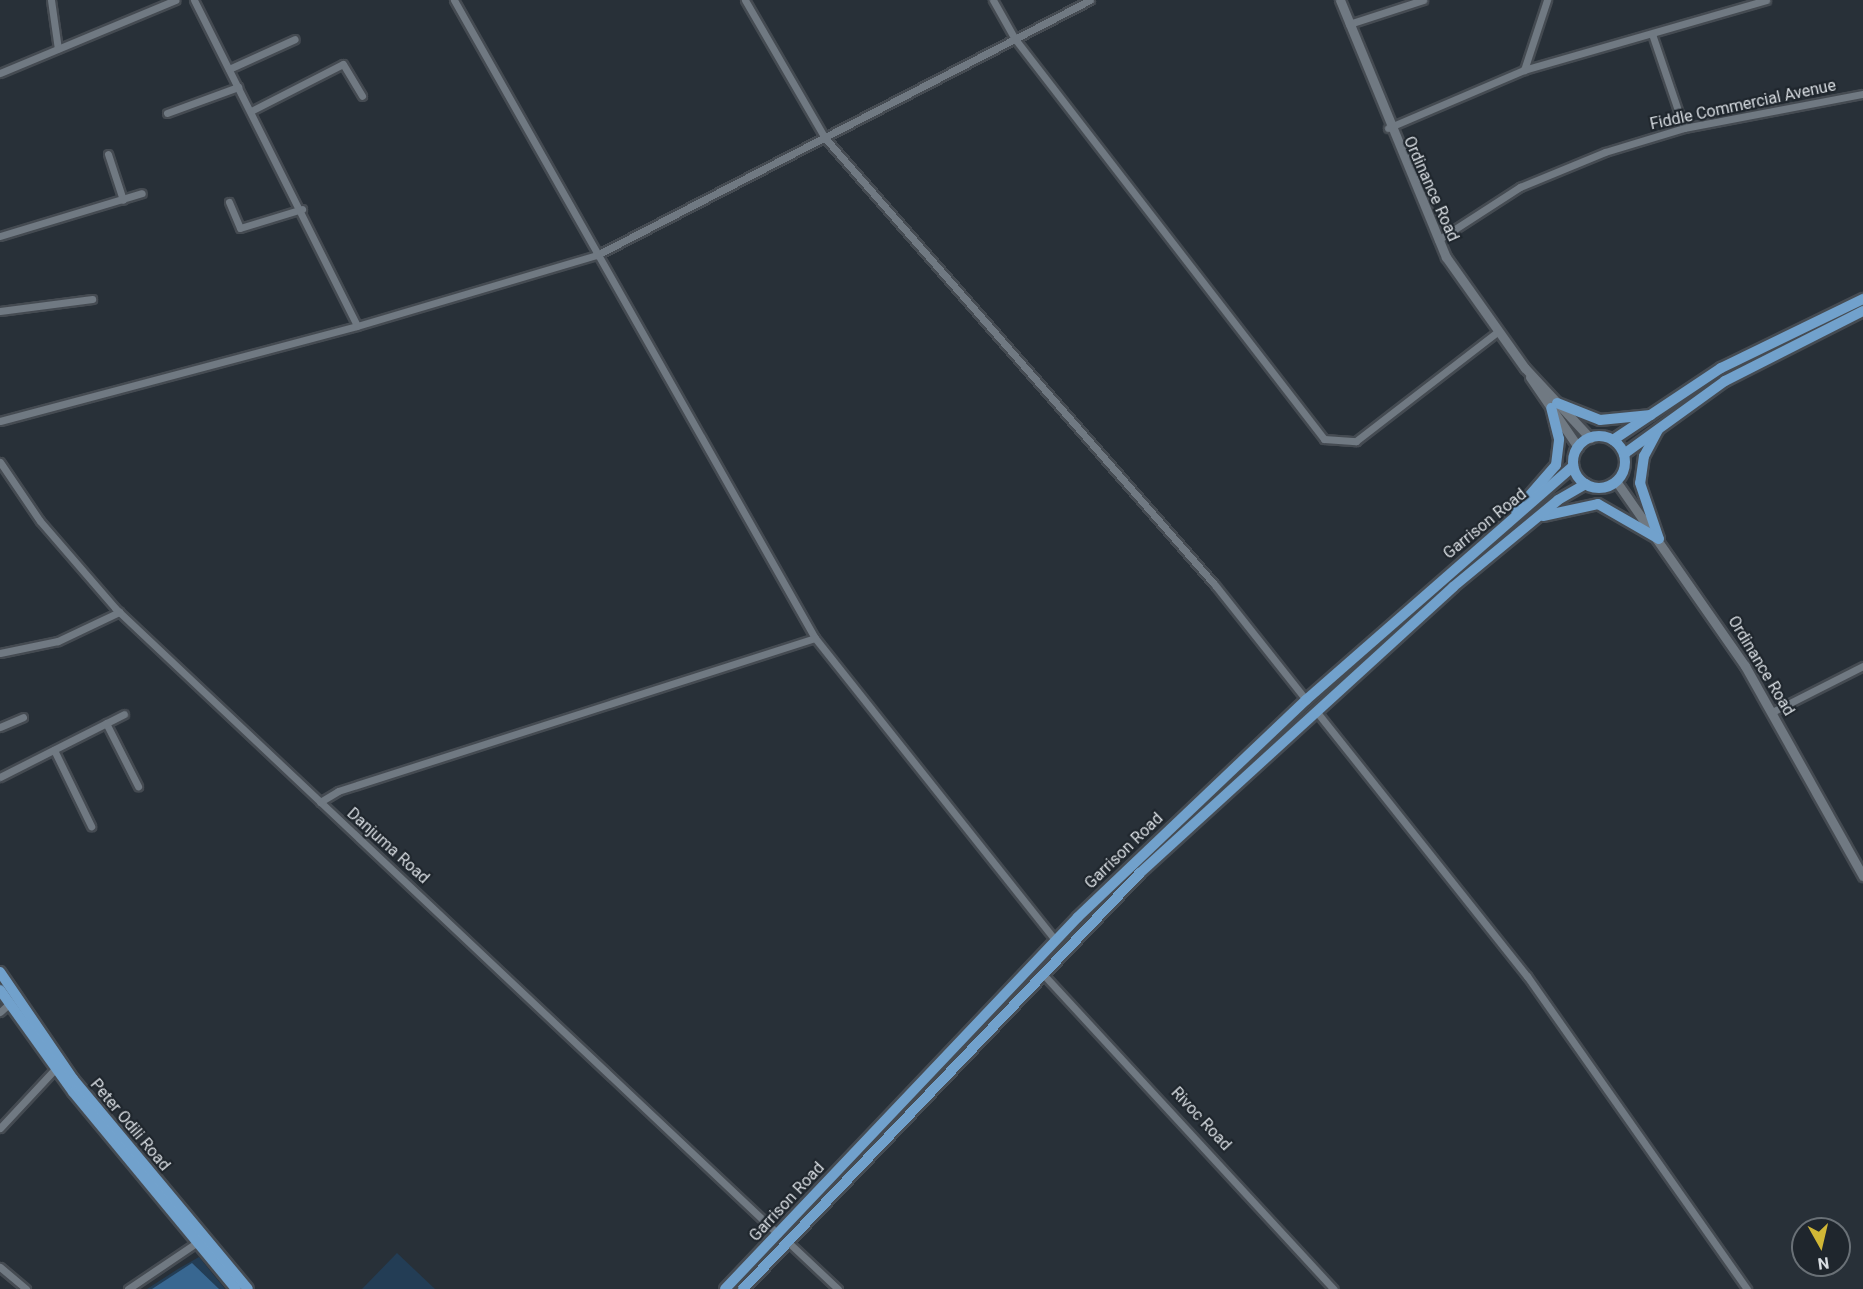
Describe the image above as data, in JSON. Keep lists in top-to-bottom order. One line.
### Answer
{"streets":{"main road":["Garrison Road","Peter Odili Road"],"street":["Fiddle Commercial Avenue","Ordinance Road","Danjuma Road","Rivoc Road"]},"crossings":[["Fiddle Commercial Avenue","Ordinance Road"],["Ordinance Road","Garrison Road"],["Garrison Road","Danjuma Road"],["Garrison Road","Rivoc Road"]],"north":"bottom"}
